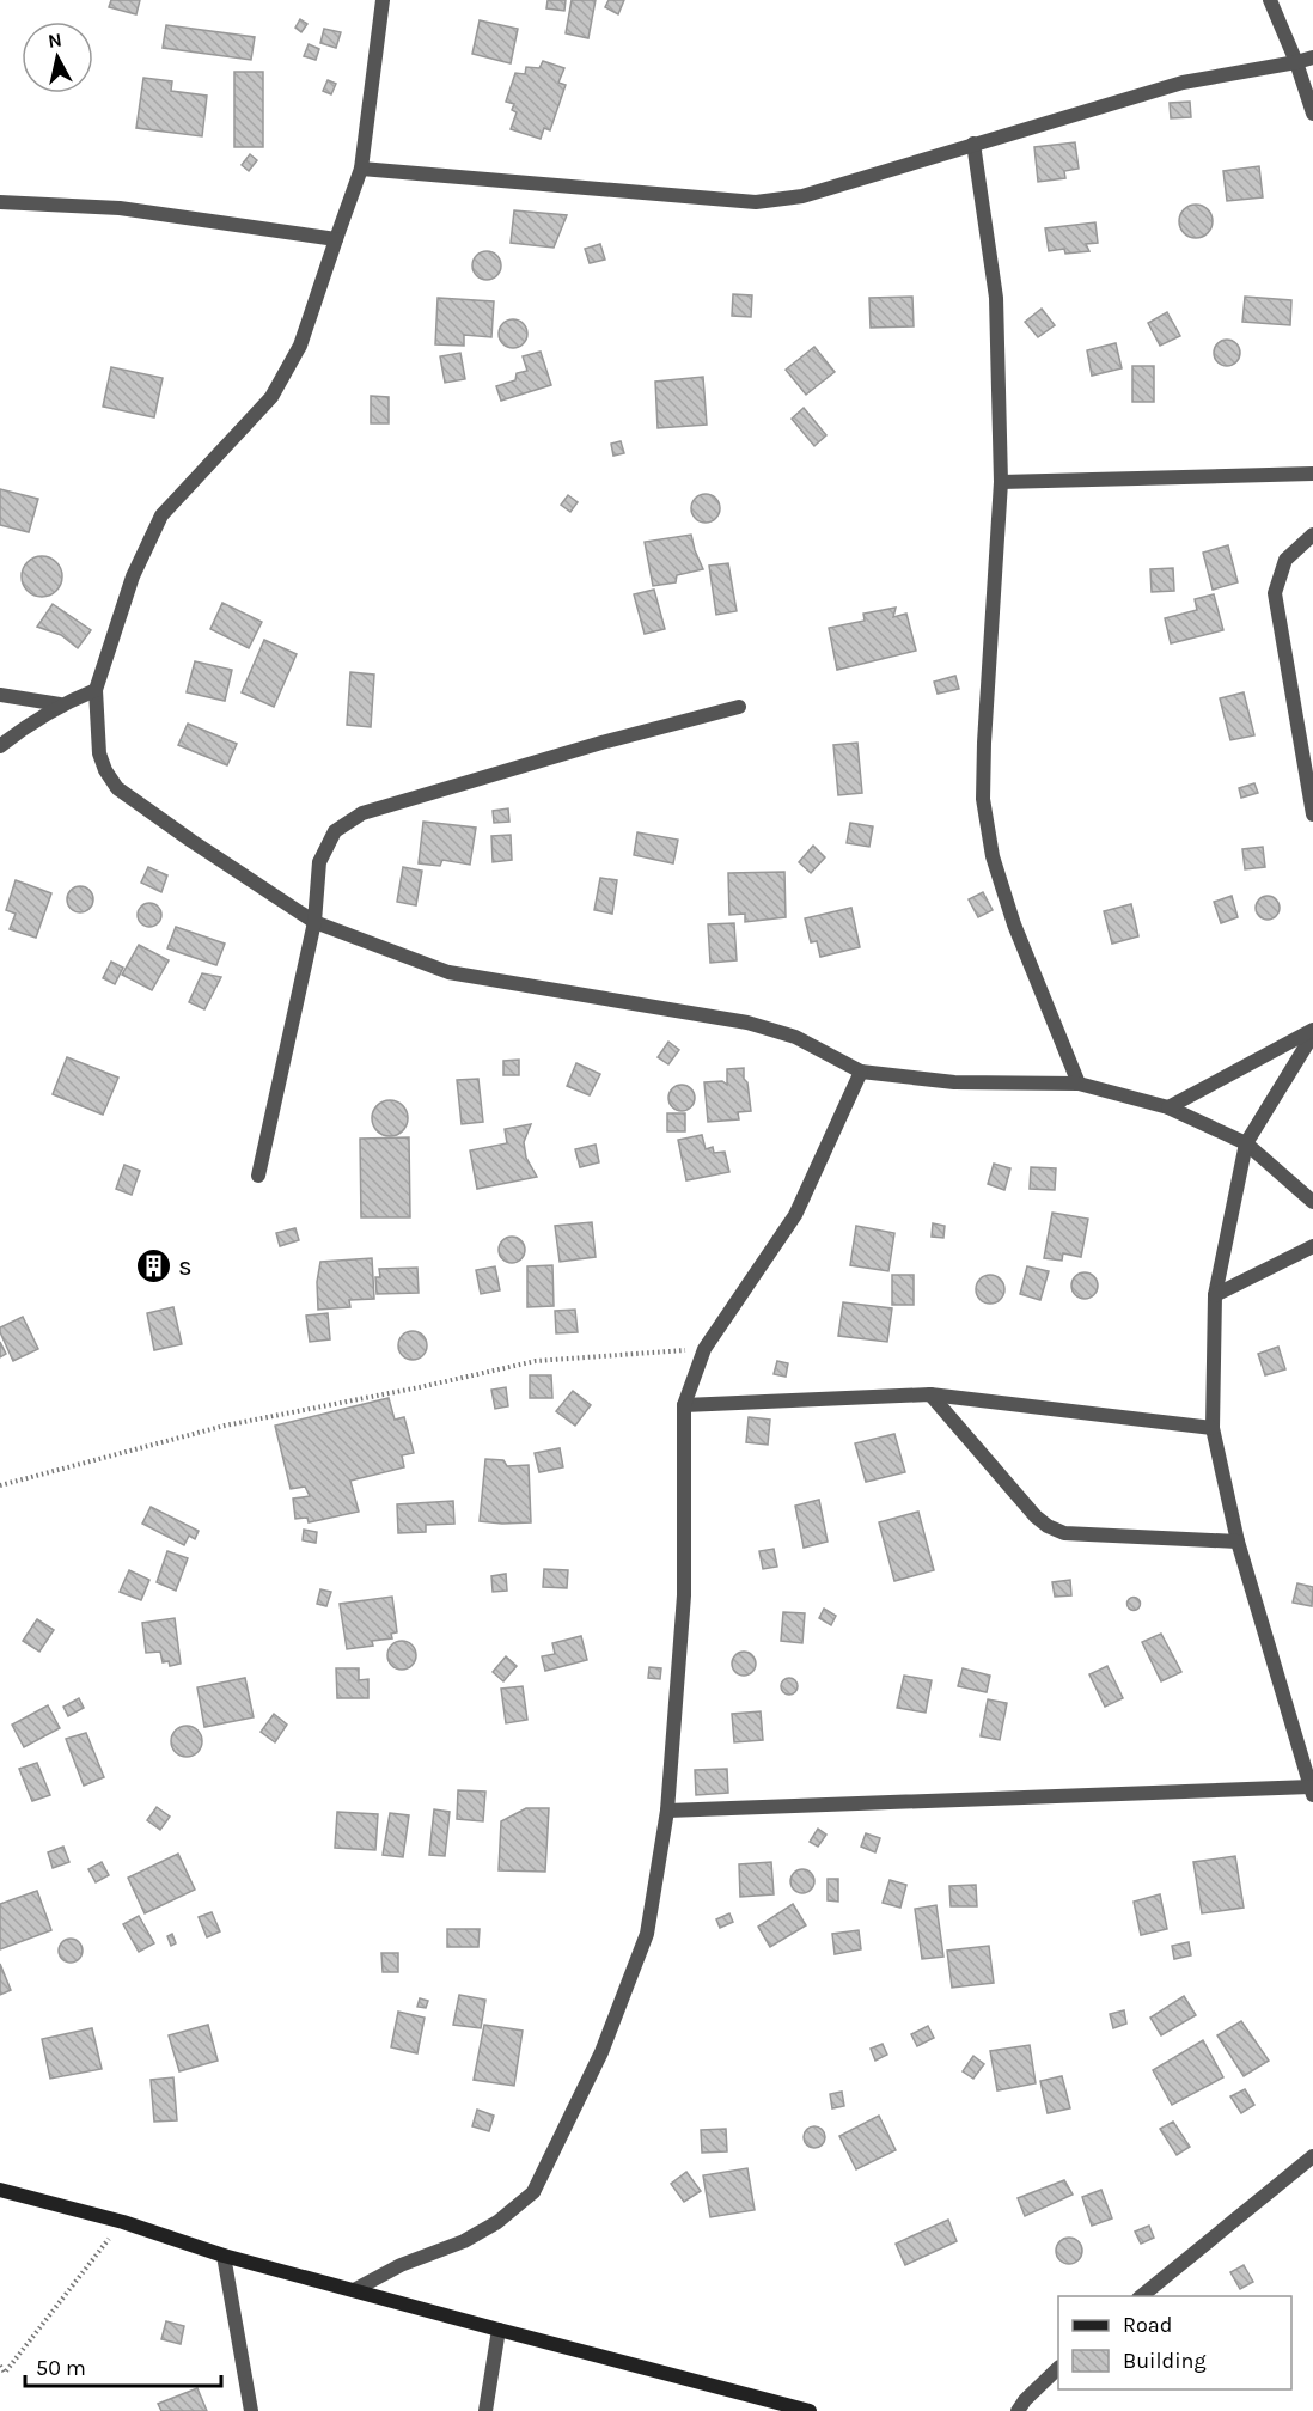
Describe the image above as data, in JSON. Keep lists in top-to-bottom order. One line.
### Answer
{"places":{"building":["s"]},"legend":["Road","Building"],"scale_bar":"50 m","north":"top"}
